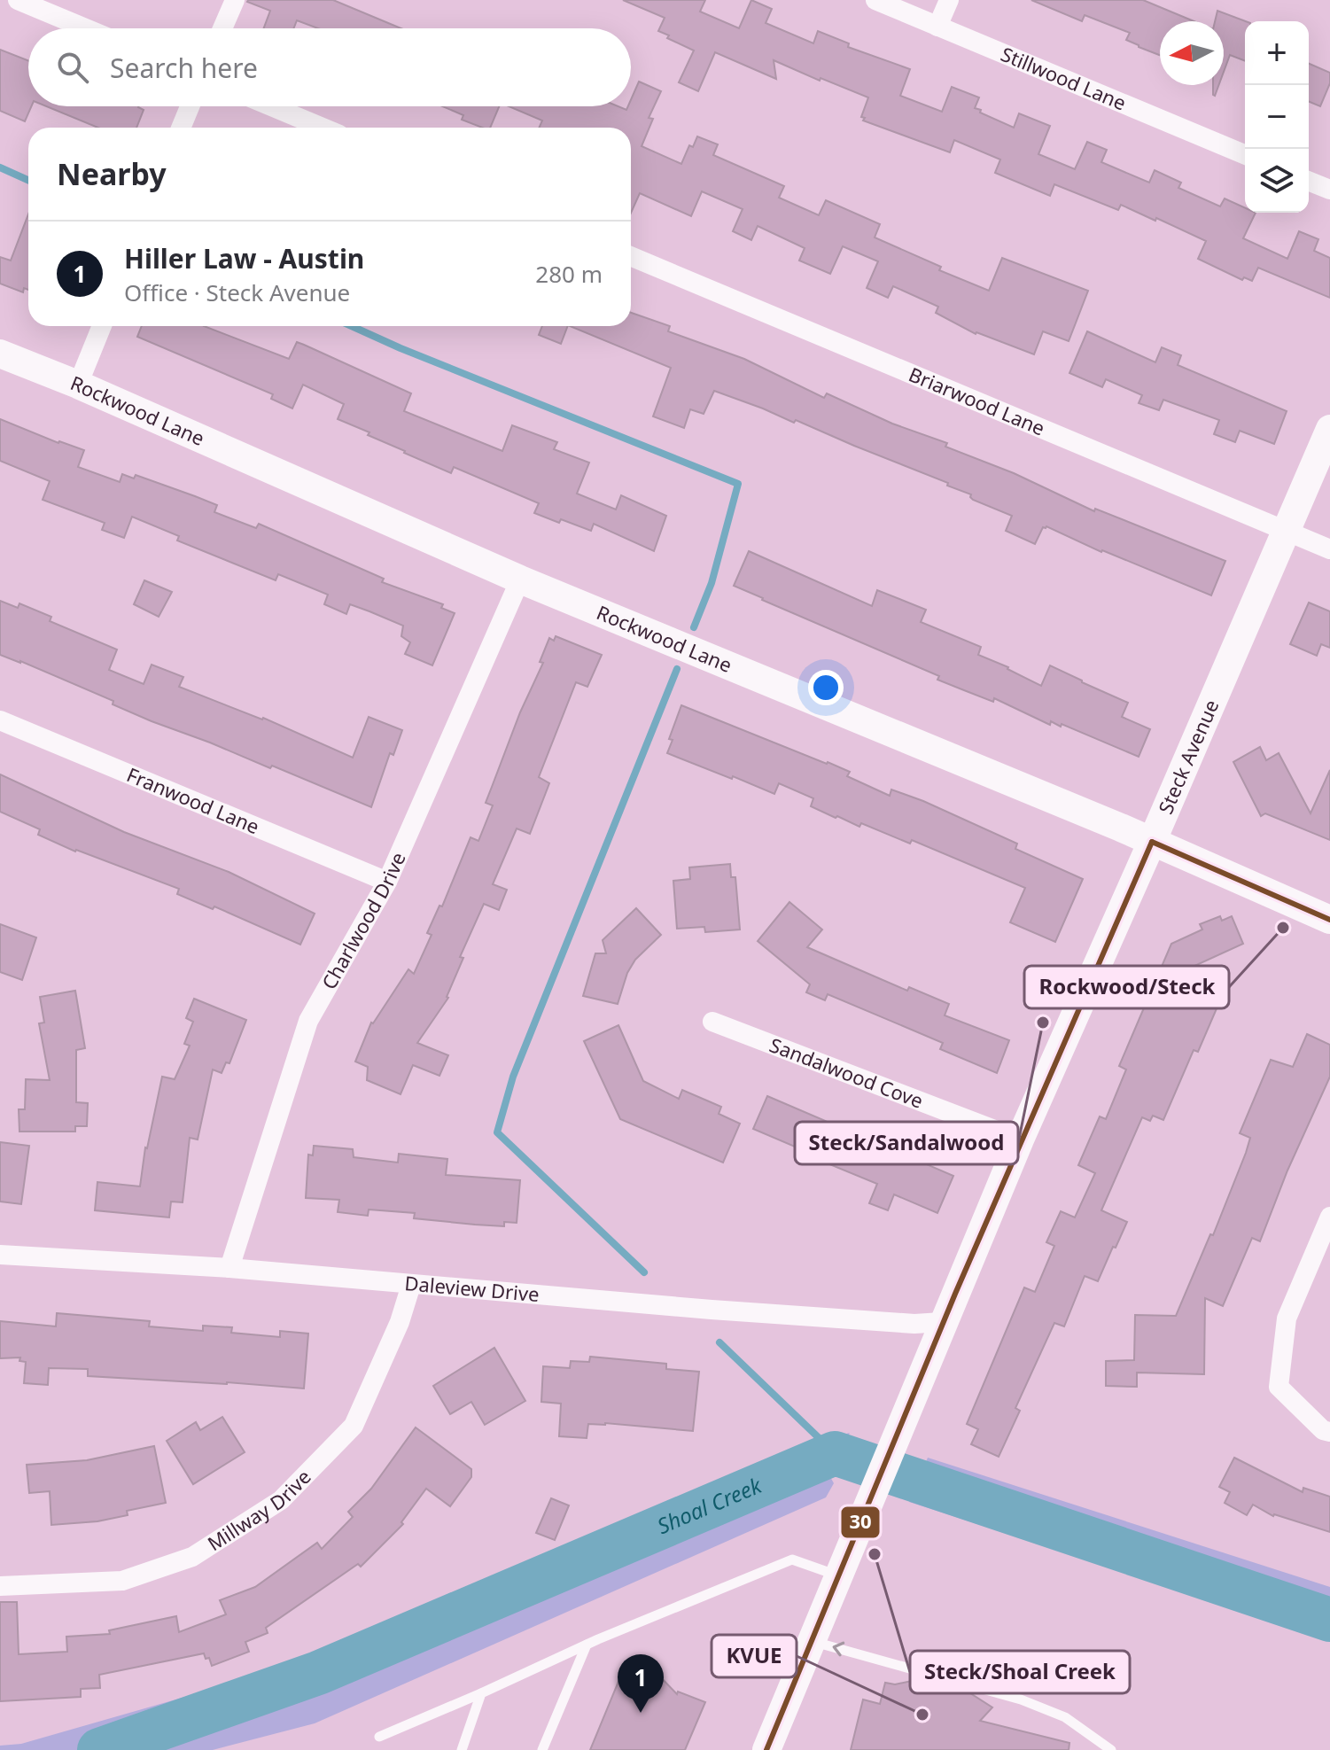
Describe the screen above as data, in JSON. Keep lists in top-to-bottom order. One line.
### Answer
{"streets":{"street":["Stillwood Lane","Briarwood Lane","Rockwood Lane","Steck Avenue","Franwood Lane","Charlwood Drive","Sandalwood Cove","Daleview Drive","Millway Drive"]},"crossings":[["Briarwood Lane","Steck Avenue"],["Rockwood Lane","Steck Avenue"],["Rockwood Lane","Charlwood Drive"],["Steck Avenue","Sandalwood Cove"],["Steck Avenue","Daleview Drive"],["Franwood Lane","Charlwood Drive"],["Charlwood Drive","Daleview Drive"],["Daleview Drive","Millway Drive"]],"water":["Shoal Creek"],"places":["Rockwood/Steck","Steck/Sandalwood","Steck/Shoal Creek","KVUE"],"lines":["transit line 30"],"north":"left","page":{"map_buttons":["+","−"],"search":"Search here","heading":"Nearby","list":[{"mark":"1","name":"Hiller Law - Austin","note":"Office · Steck Avenue","value":"280 m"}],"pins":"1"}}
